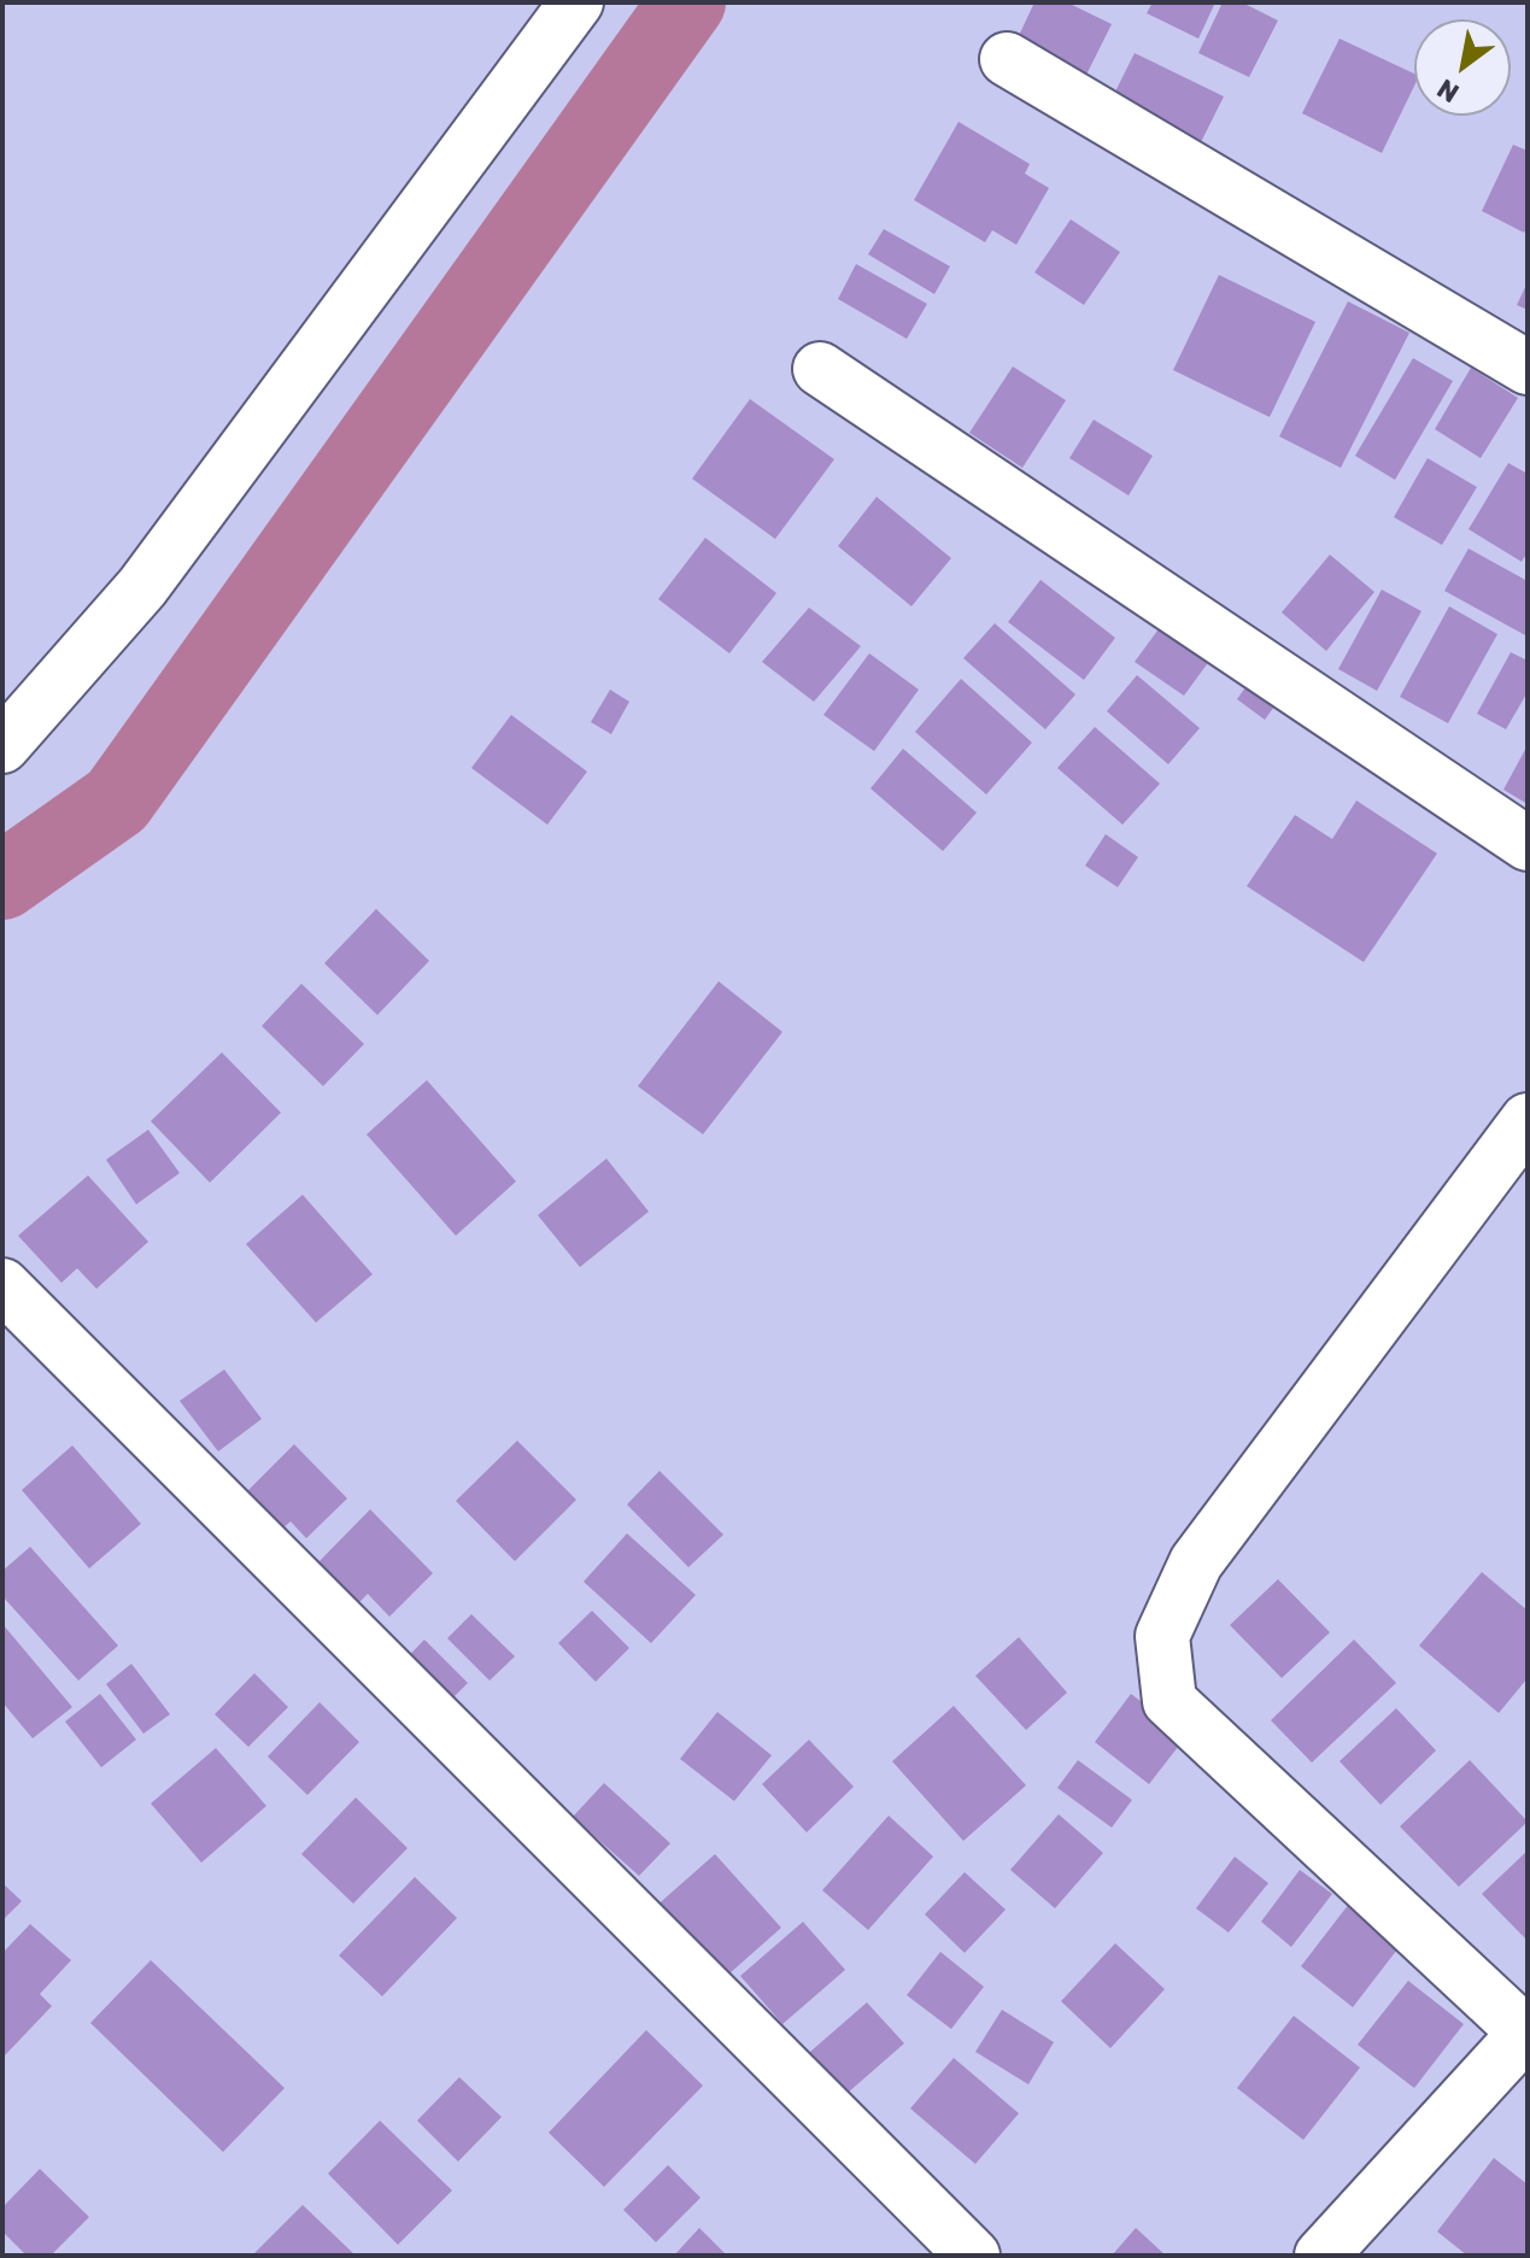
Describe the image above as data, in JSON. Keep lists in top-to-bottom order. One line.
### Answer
{"north":"bottom left"}
